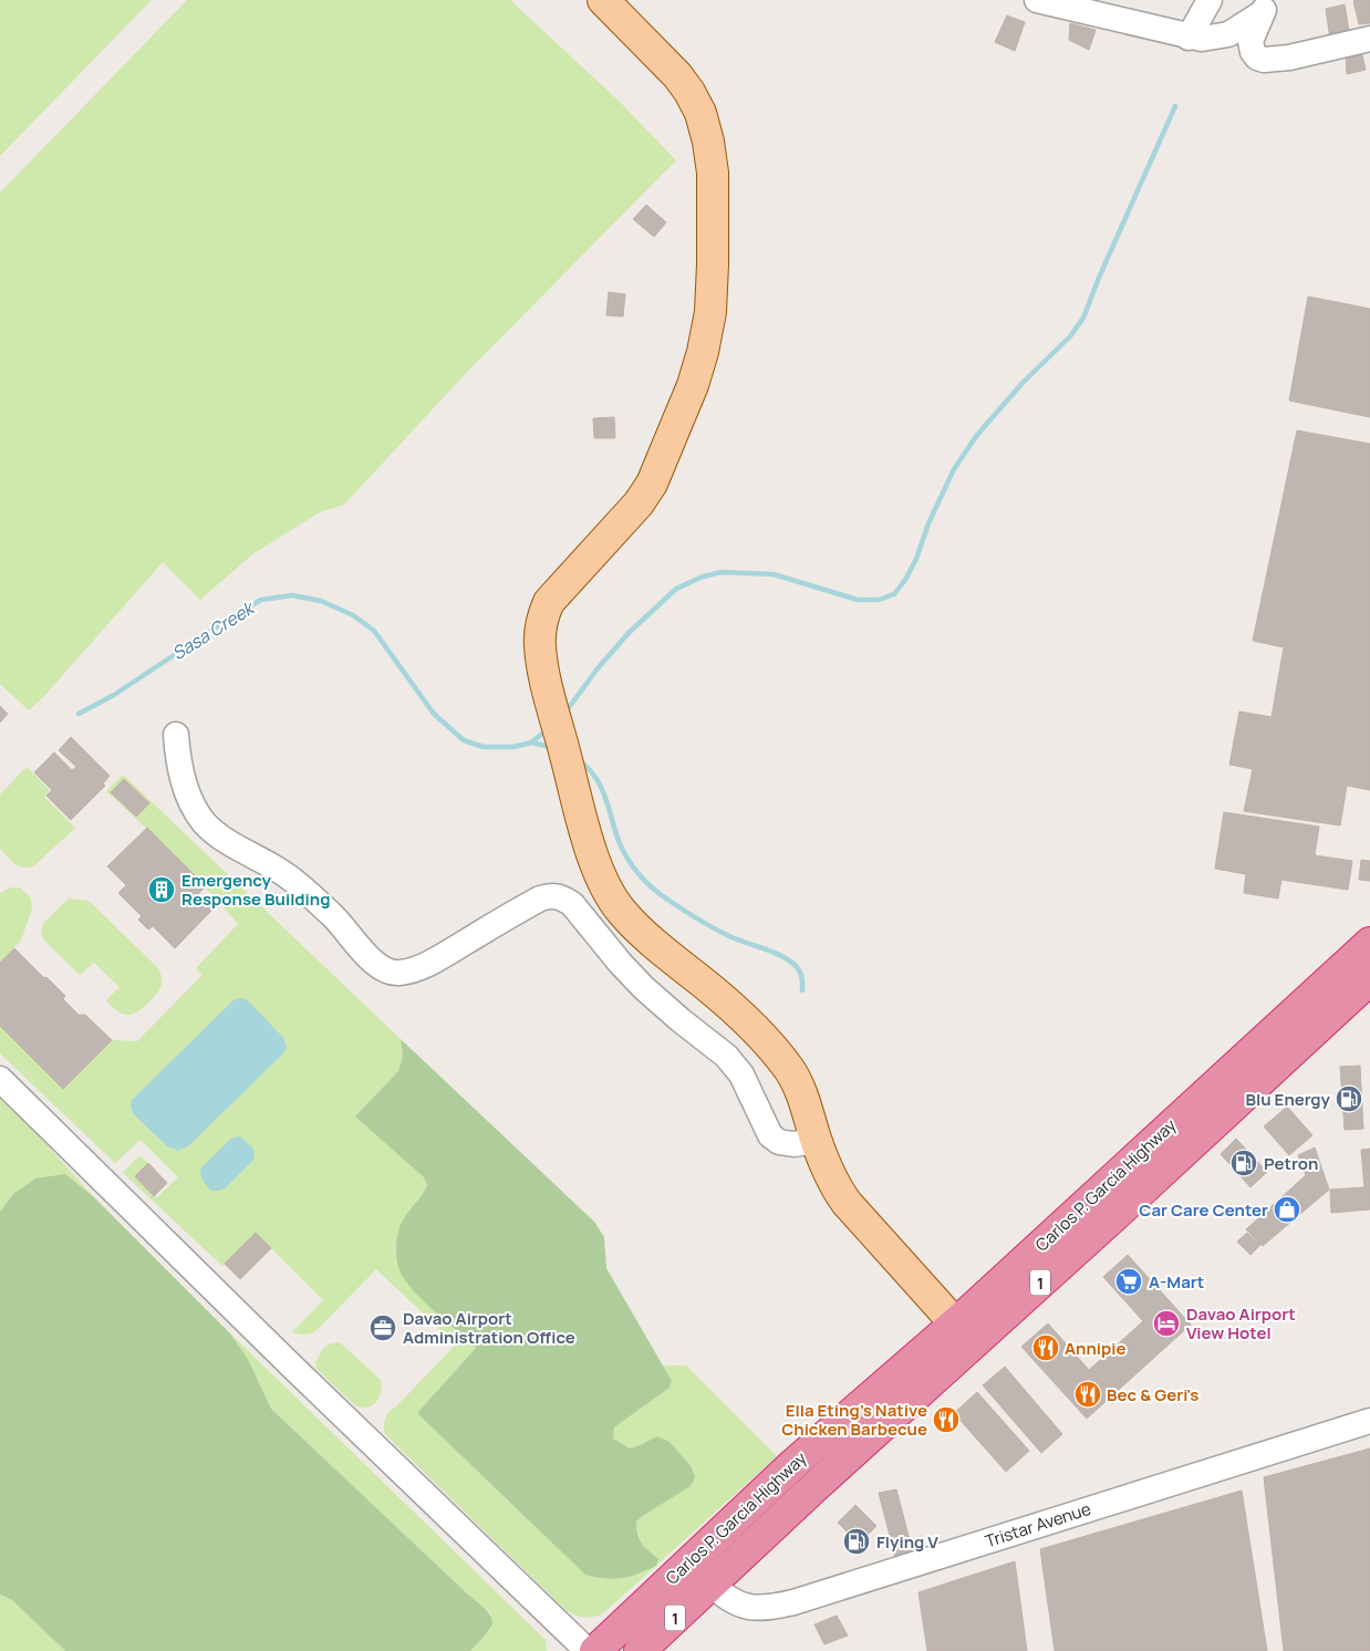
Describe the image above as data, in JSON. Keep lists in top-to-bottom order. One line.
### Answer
{"streets":{"highway":["Carlos P. Garcia Highway","1"],"street":["Tristar Avenue"]},"crossings":[["Carlos P. Garcia Highway","Tristar Avenue"]],"water":["Sasa Creek"],"places":{"building":["Emergency Response Building"],"fuel station":["Blu Energy","Petron","Flying V"],"shop":["Car Care Center"],"supermarket":["A-Mart"],"hotel":["Davao Airport View Hotel"],"office":["Davao Airport Administration Office"],"restaurant":["Annipie","Bec & Geri's","Ella Eting's Native Chicken Barbecue"]}}
